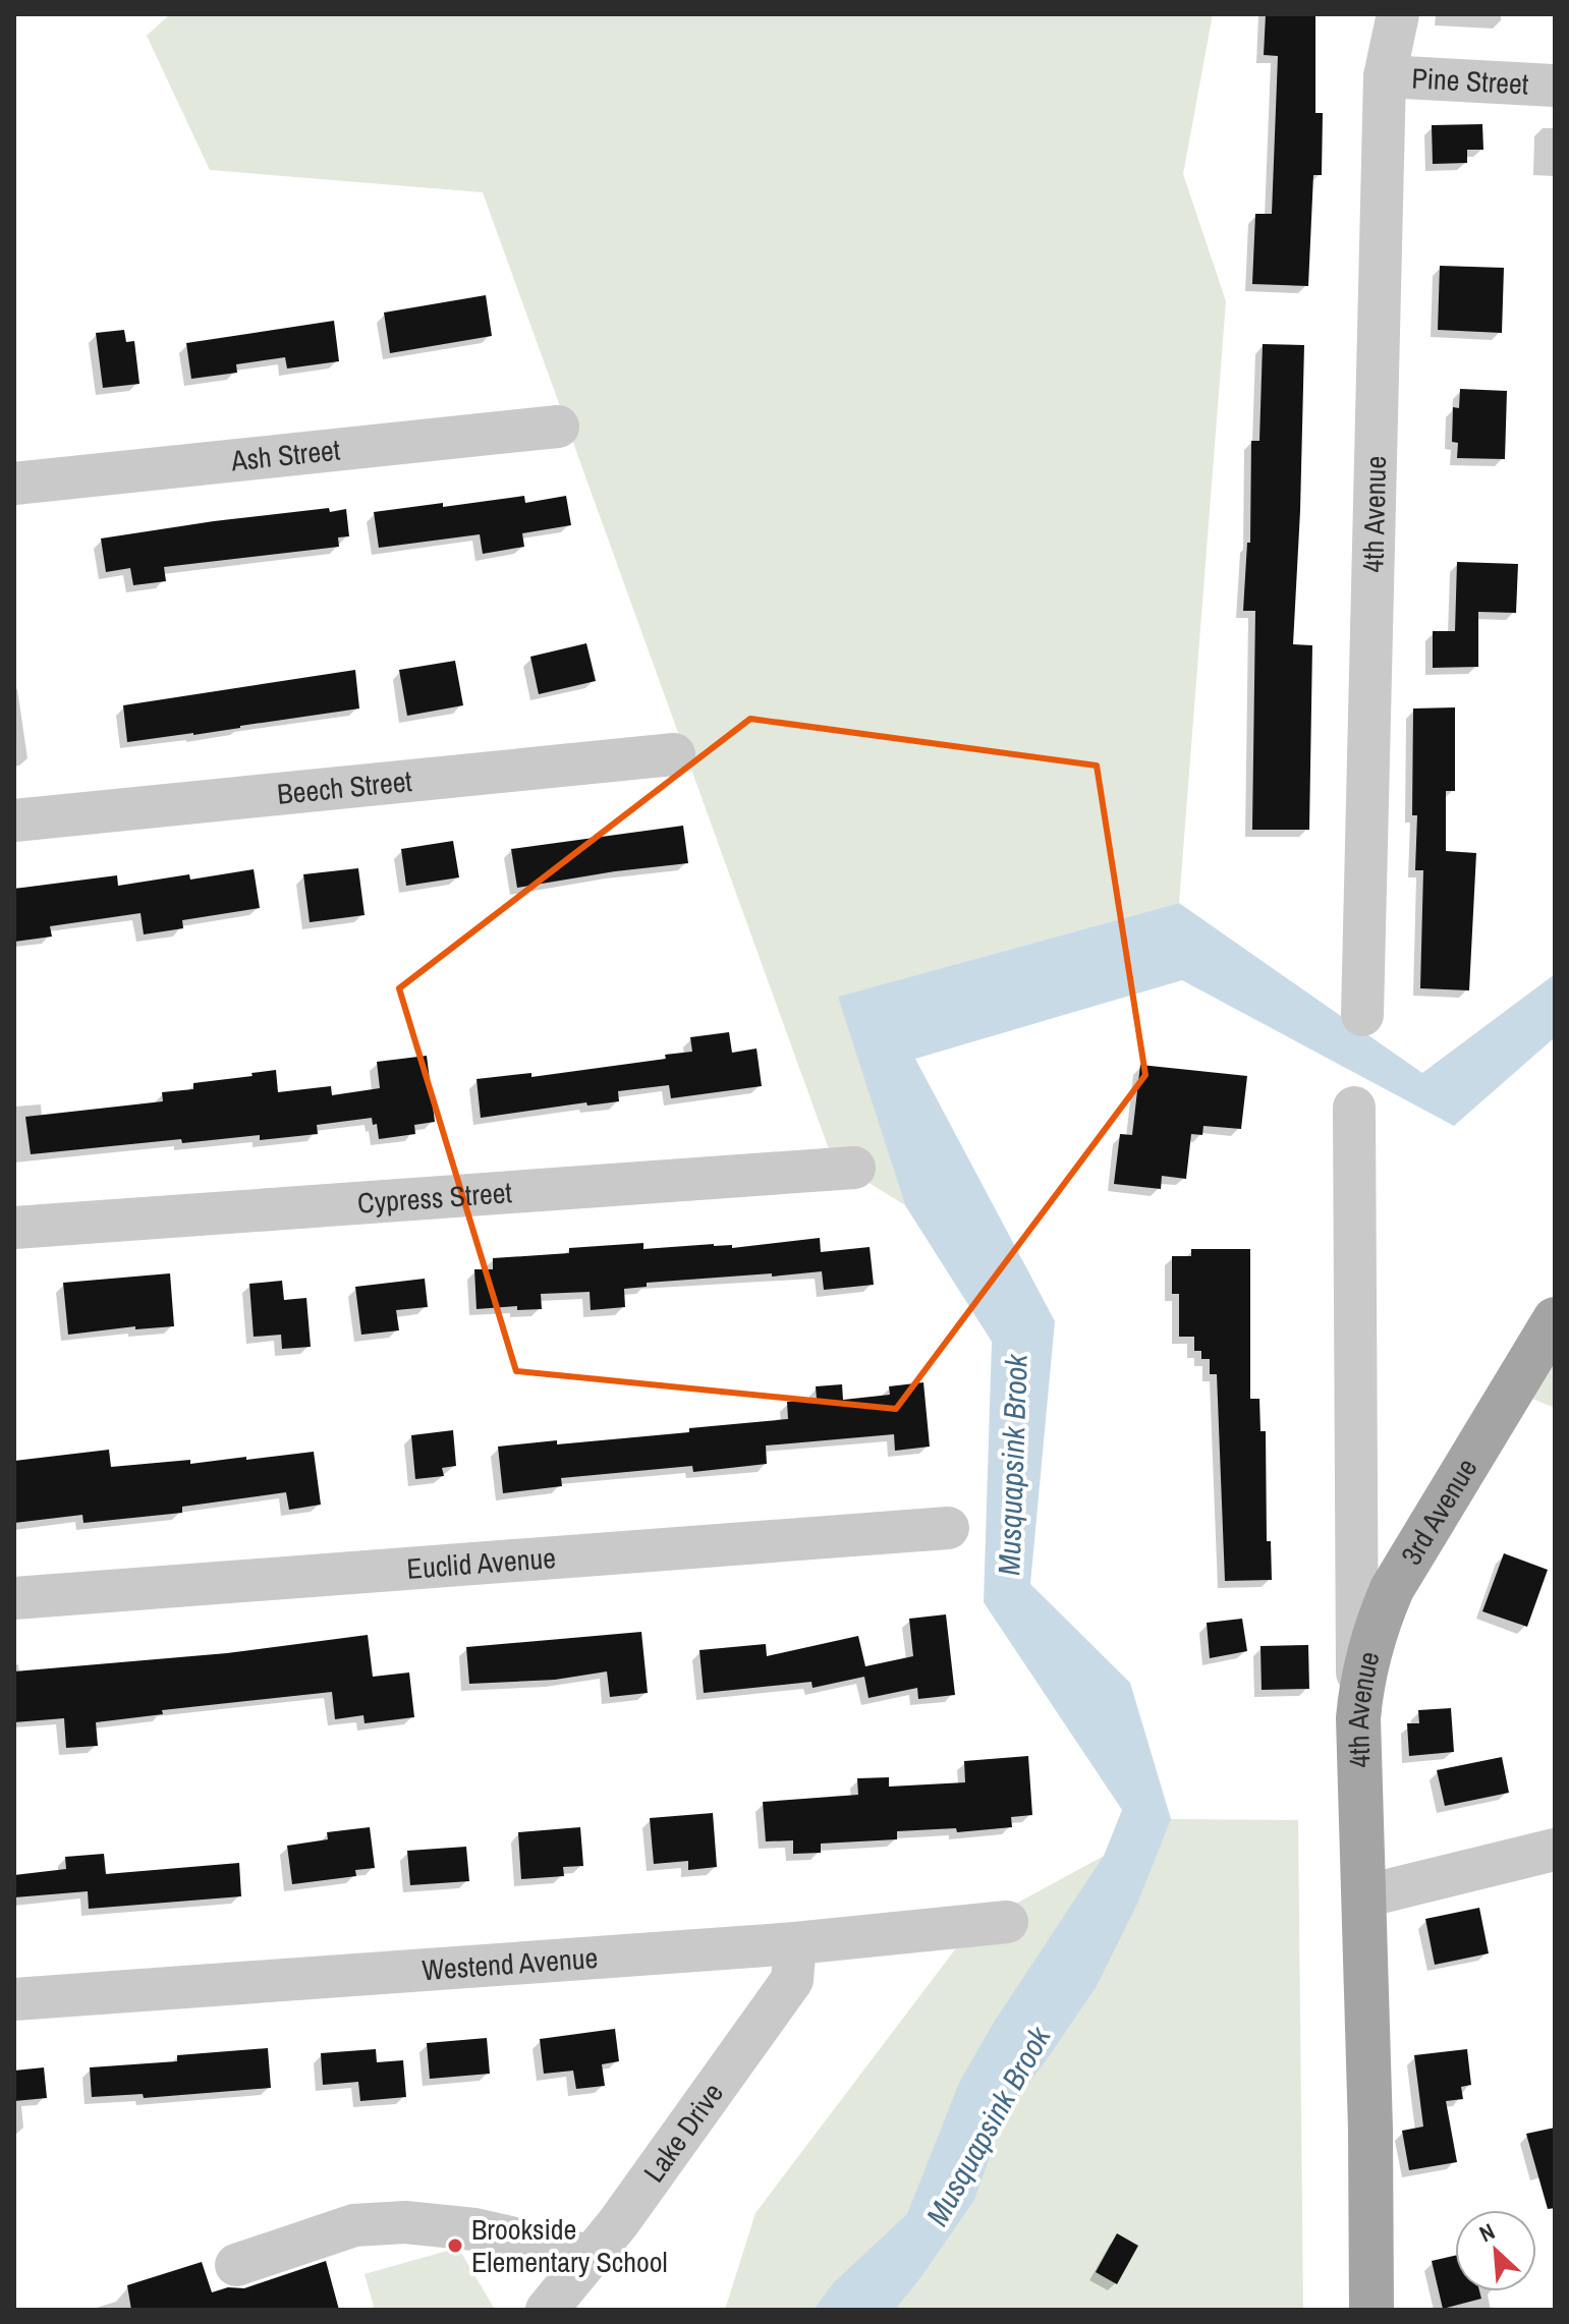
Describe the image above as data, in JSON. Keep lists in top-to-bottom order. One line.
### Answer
{"streets":{"main road":["4th Avenue","3rd Avenue"],"street":["Pine Street","Ash Street","Beech Street","Cypress Street","Euclid Avenue","Westend Avenue","Lake Drive"]},"crossings":[["Pine Street","4th Avenue"],["4th Avenue","3rd Avenue"],["Westend Avenue","Lake Drive"]],"water":["Musquapsink Brook"],"places":["Brookside Elementary School"],"north":"top left"}
